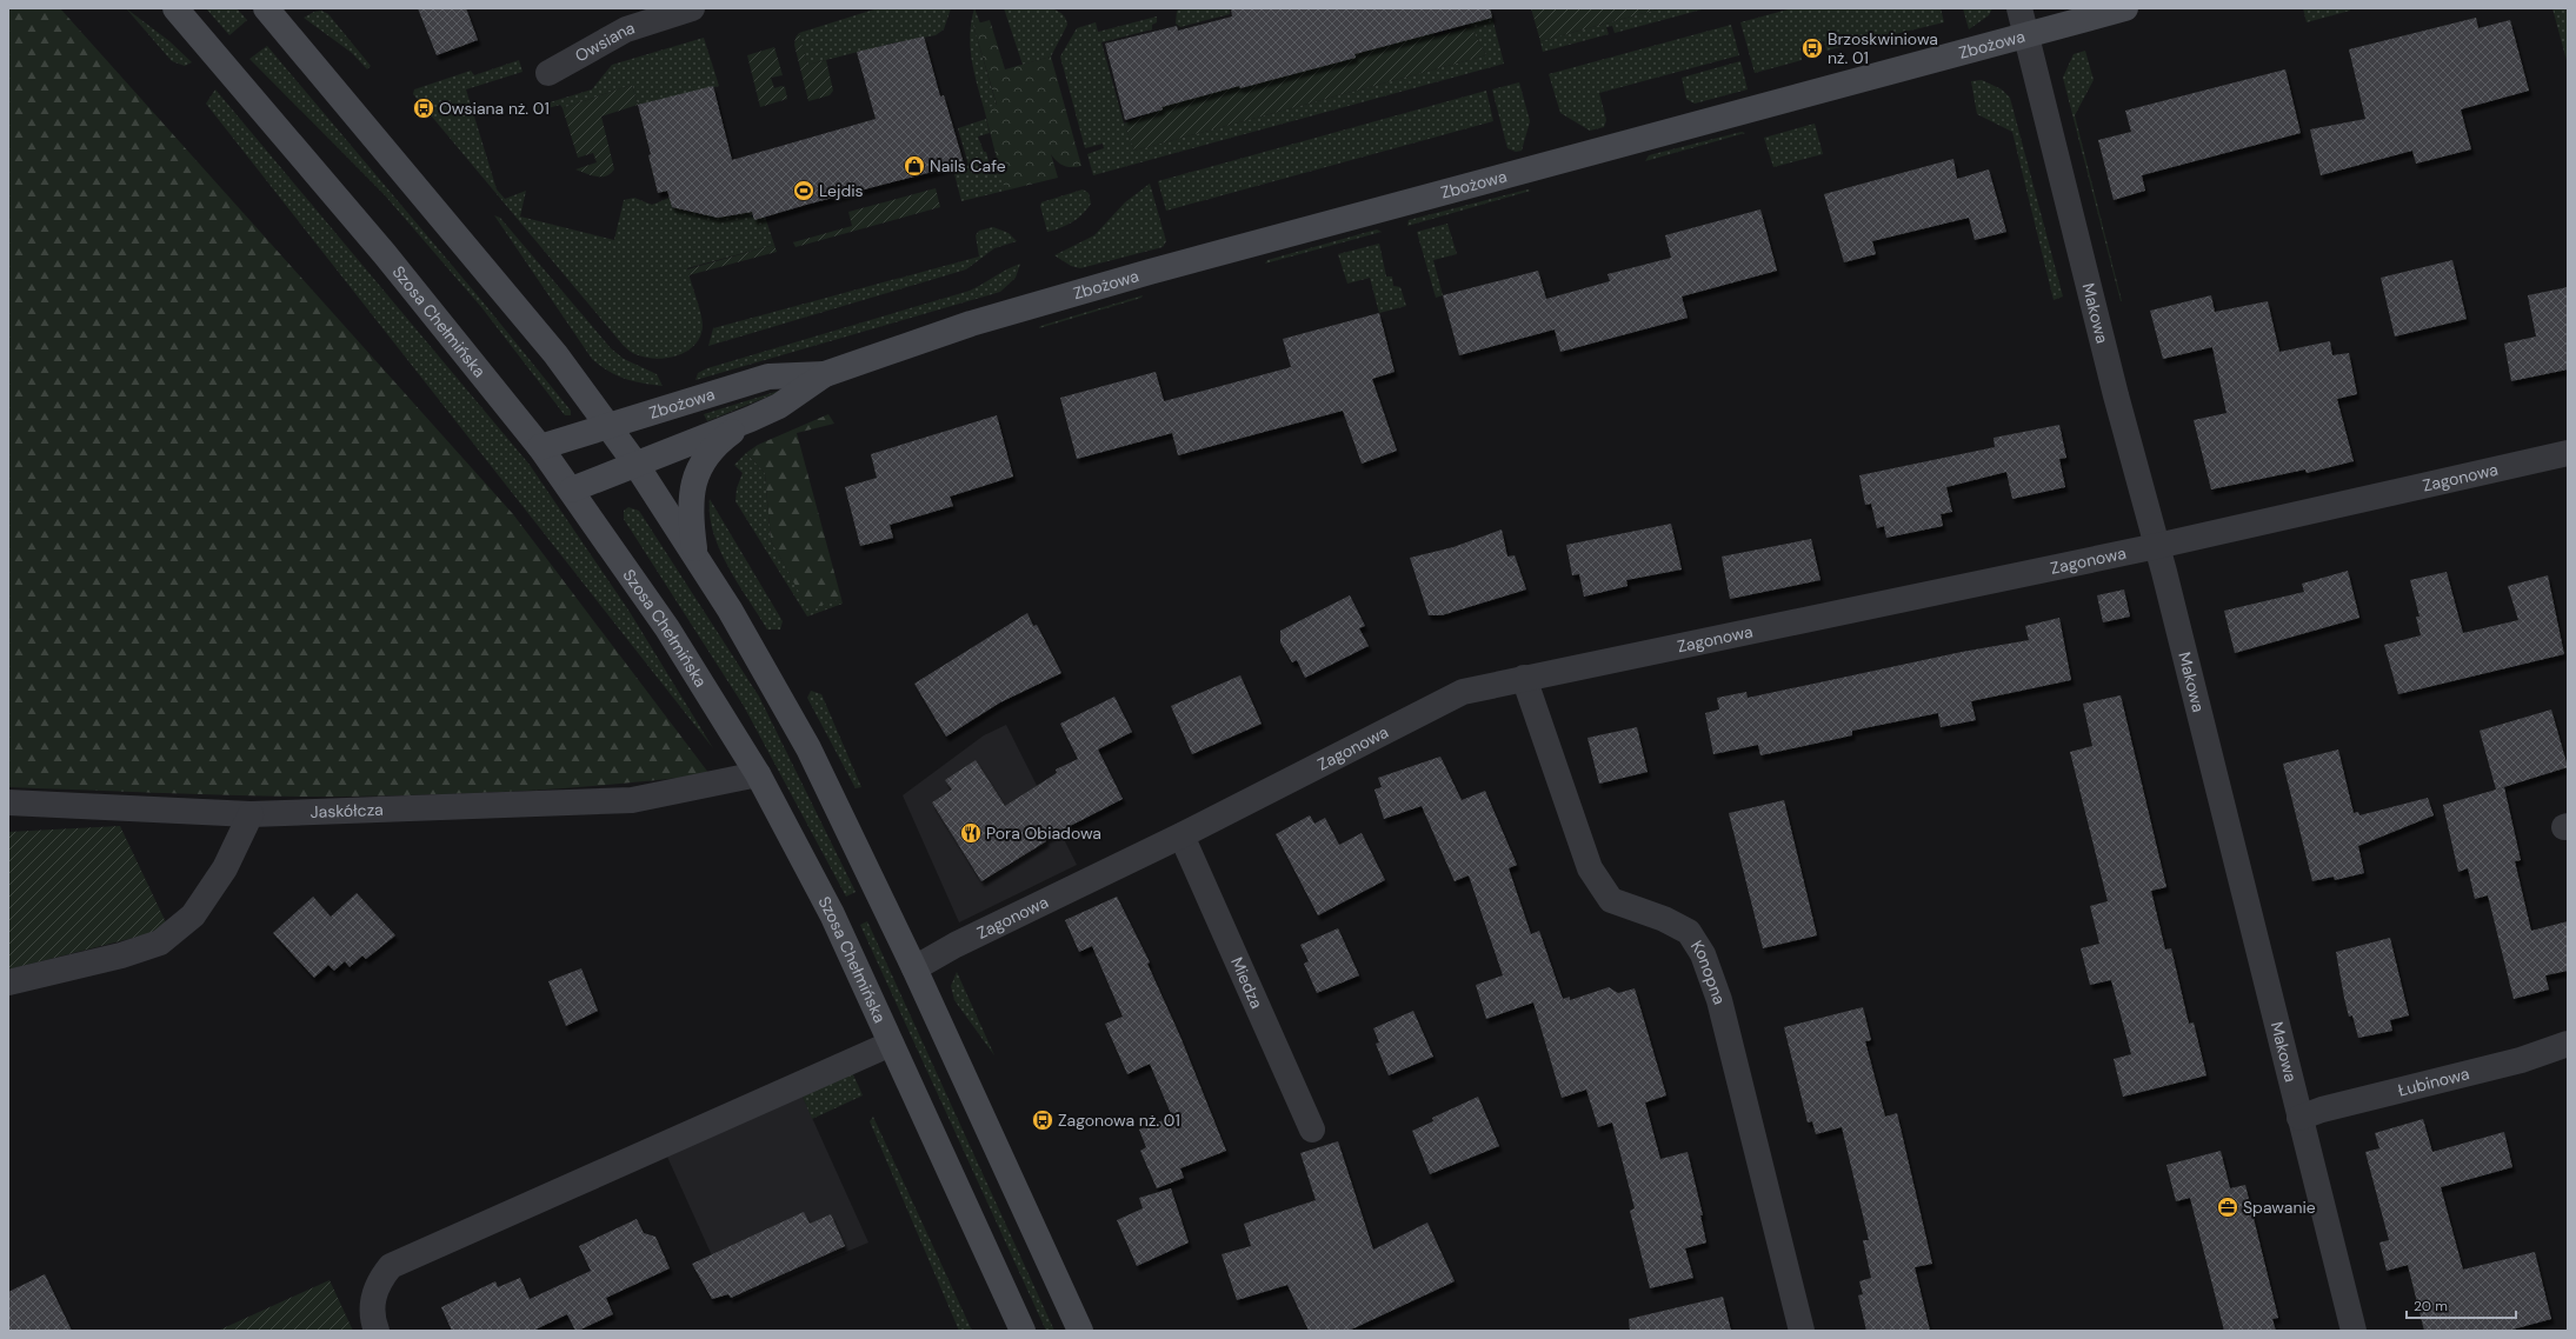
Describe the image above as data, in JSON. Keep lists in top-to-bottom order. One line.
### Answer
{"streets":{"main road":["Zbożowa","Szosa Chełmińska"],"street":["Owsiana","Makowa","Zagonowa","Jaskółcza","Konopna","Miedza","Łubinowa"]},"crossings":[["Zbożowa","Makowa"],["Zbożowa","Szosa Chełmińska"],["Makowa","Zagonowa"],["Makowa","Łubinowa"],["Szosa Chełmińska","Jaskółcza"],["Zagonowa","Konopna"],["Zagonowa","Miedza"]],"places":{"bus stop":["Brzoskwiniowa nż. 01","Owsiana nż. 01","Zagonowa nż. 01"],"shop":["Nails Cafe"],"sports":["Lejdis"],"restaurant":["Pora Obiadowa"],"office":["Spawanie"]},"scale_bar":"20 m"}
